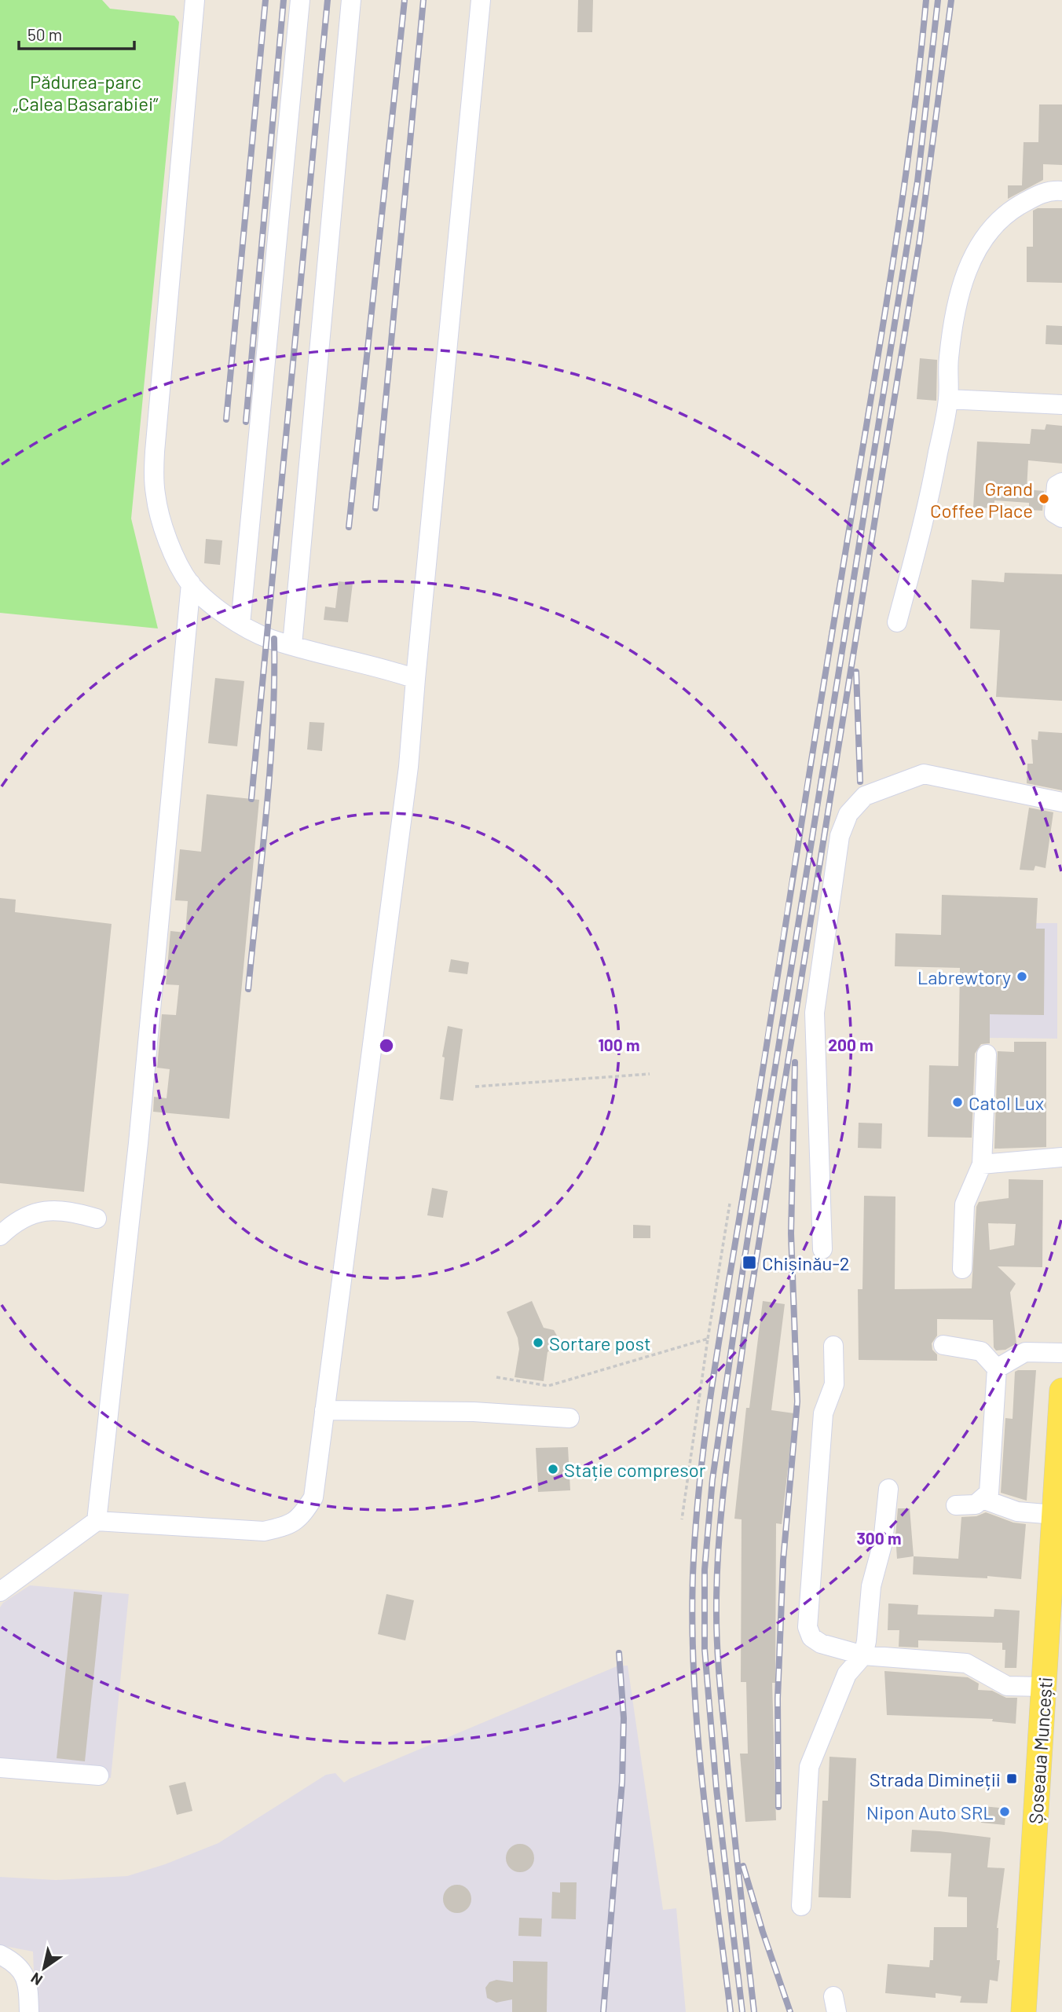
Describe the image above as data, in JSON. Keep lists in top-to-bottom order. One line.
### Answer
{"streets":{"main road":["Șoseaua Muncești"]},"parks":["Pădurea-parc „Calea Basarabiei”"],"places":{"other":["Grand Coffee Place","Labrewtory","Catol Lux","Sortare post","Stație compresor","Nipon Auto SRL"],"transit":["Chișinău-2","Strada Dimineții"]},"scale_bar":"50 m","north":"bottom left","rings":["100 m","200 m","300 m"]}
